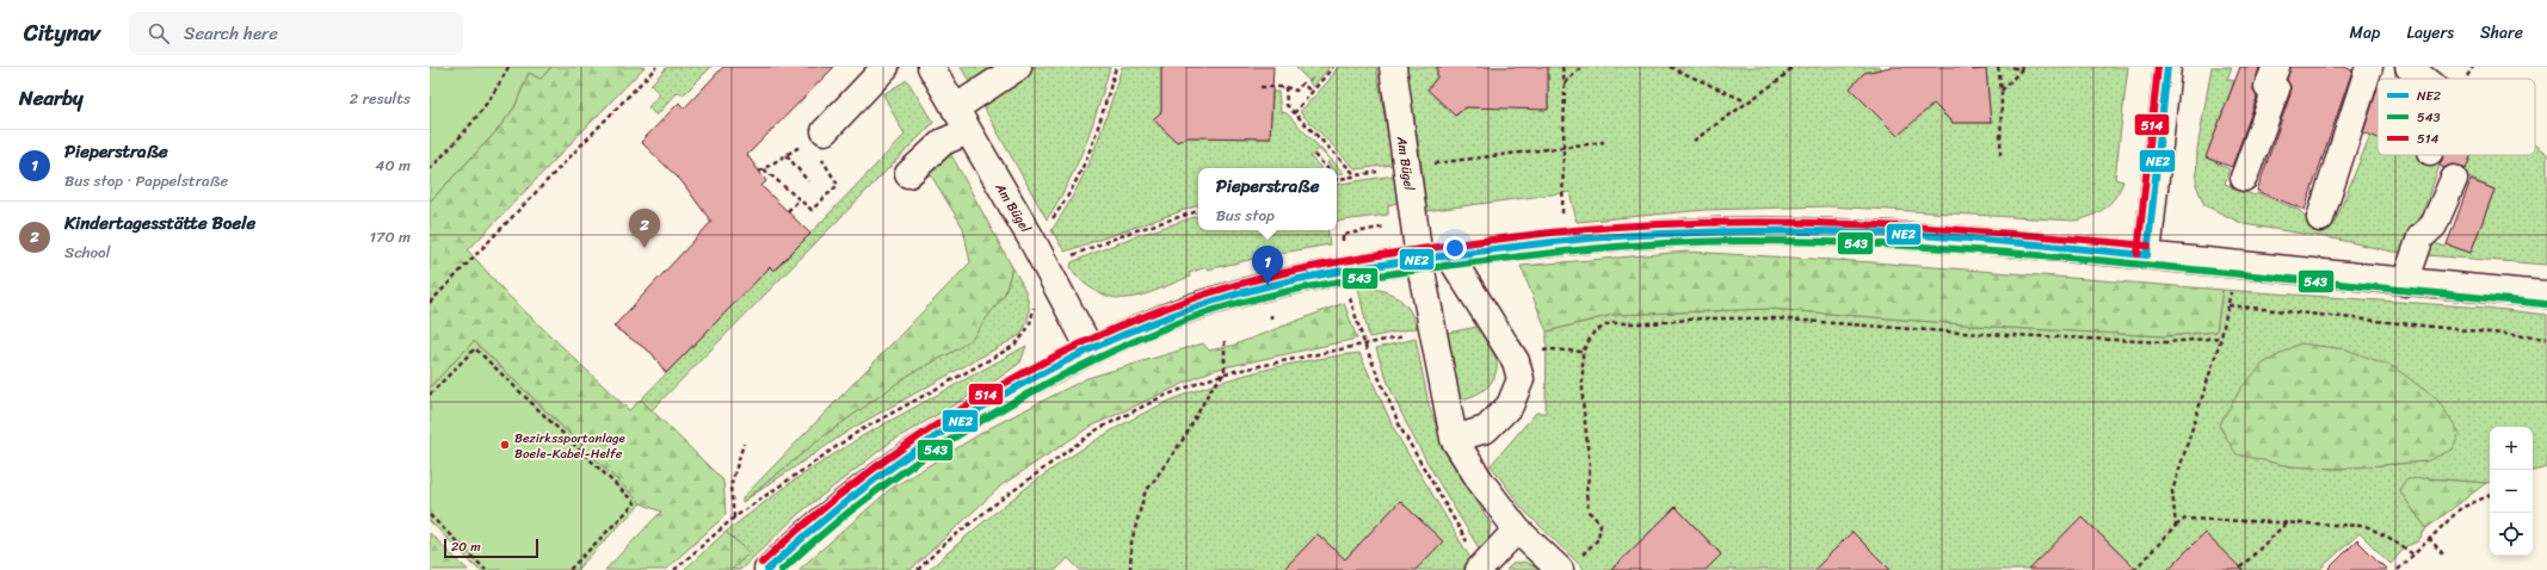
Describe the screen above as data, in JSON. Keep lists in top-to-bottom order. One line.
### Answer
{"streets":{"street":["Am Bügel"]},"places":["Bezirkssportanlage Boele-Kabel-Helfe"],"lines":["transit line NE2","transit line 514","transit line 543"],"legend":["NE2","543","514"],"scale_bar":"20 m","page":{"header":"Citynav","search":"Search here","nav":["Map","Layers","Share"],"heading":["Nearby","2 results"],"list":[{"mark":"1","name":"Pieperstraße","note":"Bus stop · Pappelstraße","value":"40 m"},{"mark":"2","name":"Kindertagesstätte Boele","note":"School","value":"170 m"}],"popup":["Pieperstraße","Bus stop"],"pins":["2","1"],"map_buttons":["+","−"],"scale":"20 m"}}
